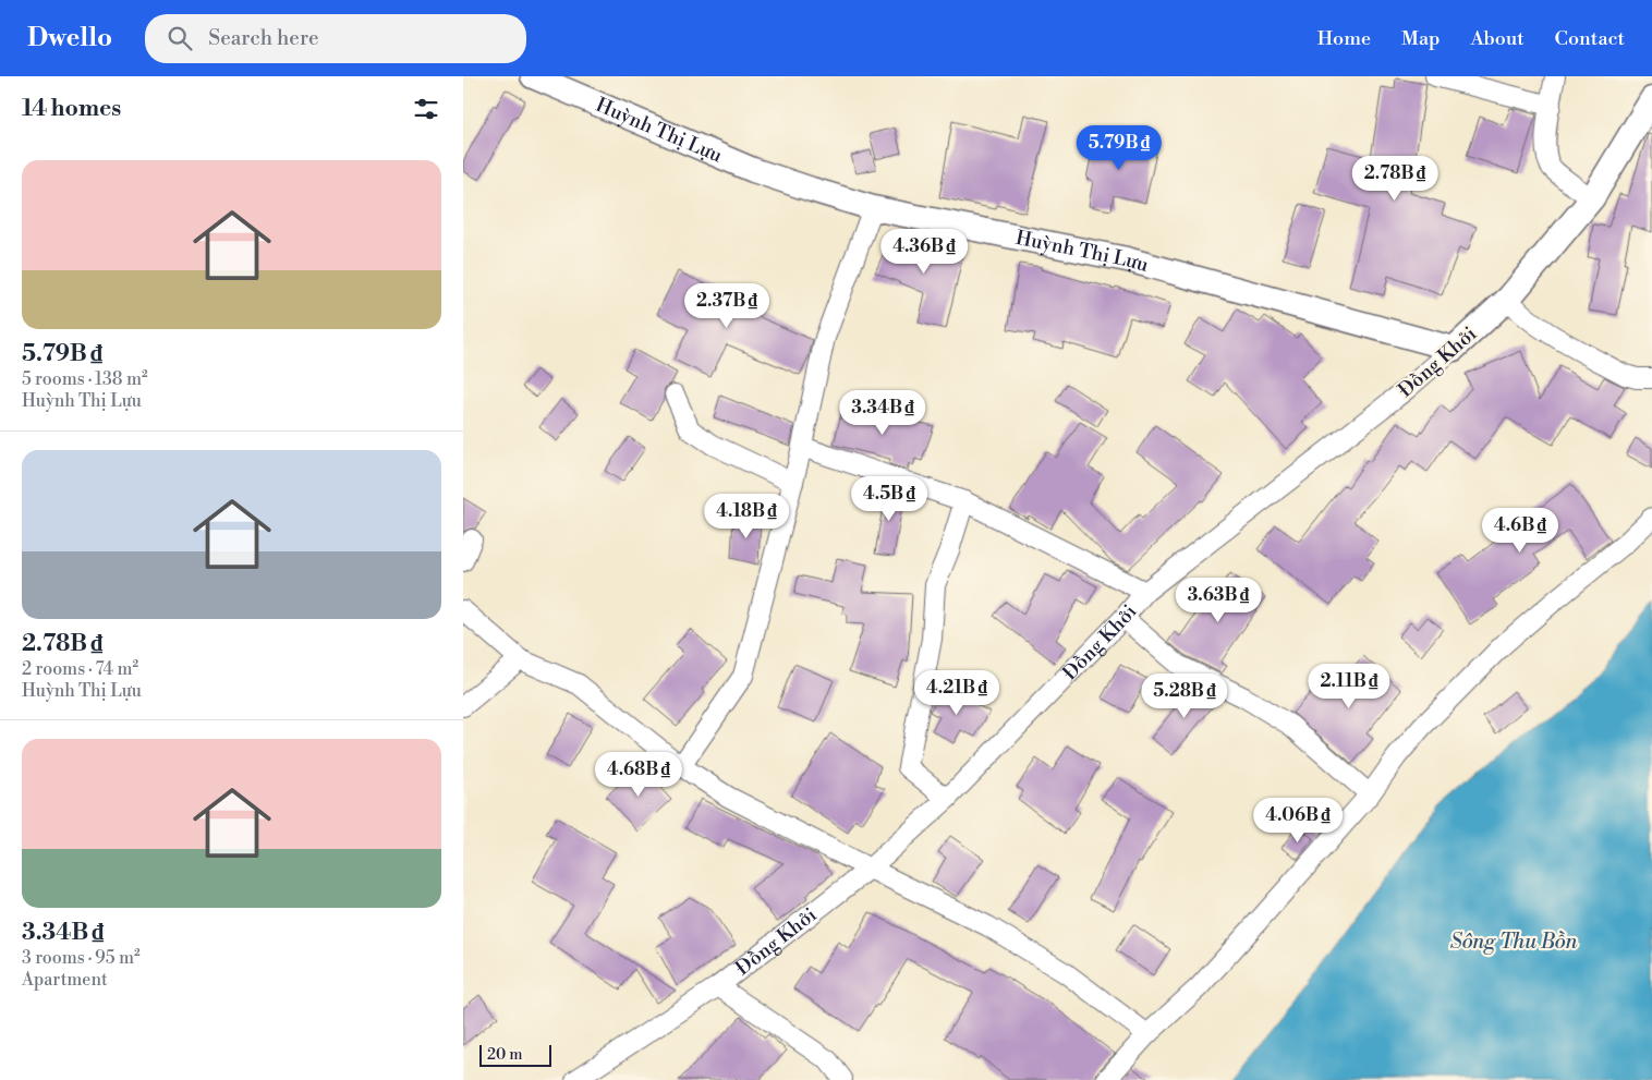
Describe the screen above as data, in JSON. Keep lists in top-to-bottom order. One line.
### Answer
{"streets":{"street":["Huỳnh Thị Lựu","Đồng Khởi"]},"crossings":[["Huỳnh Thị Lựu","Đồng Khởi"]],"water":["Sông Thu Bồn"],"scale_bar":"20 m","page":{"header":"Dwello","search":"Search here","nav":["Home","Map","About","Contact"],"heading":"14 homes","price":["5.79B ₫","2.78B ₫","4.36B ₫","2.37B ₫","3.34B ₫","4.5B ₫","4.18B ₫","4.6B ₫","3.63B ₫","2.11B ₫","4.21B ₫","5.28B ₫","4.68B ₫","4.06B ₫"],"list":[{"name":"5.79B ₫","note":"5 rooms · 138 m² · Huỳnh Thị Lựu"},{"name":"2.78B ₫","note":"2 rooms · 74 m² · Huỳnh Thị Lựu"},{"name":"3.34B ₫","note":"3 rooms · 95 m² · Apartment"}],"scale":"20 m"}}
